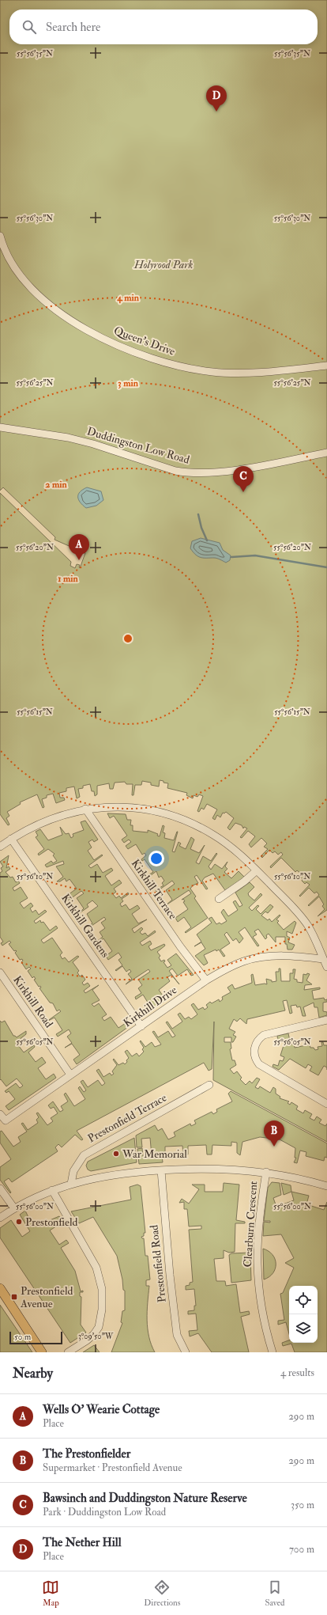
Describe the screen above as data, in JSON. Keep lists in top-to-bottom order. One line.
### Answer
{"streets":{"street":["Queen's Drive","Duddingston Low Road","Kirkhill Terrace","Kirkhill Gardens","Kirkhill Road","Kirkhill Drive","Prestonfield Terrace","Clearburn Crescent","Prestonfield Road"]},"crossings":[["Kirkhill Terrace","Kirkhill Drive"],["Kirkhill Gardens","Kirkhill Drive"],["Kirkhill Road","Kirkhill Drive"]],"parks":["Holyrood Park"],"places":{"other":["War Memorial","Prestonfield"],"transit":["Prestonfield Avenue"]},"scale_bar":"50 m","page":{"search":"Search here","pins":["D","C","A","B"],"scale":"50 m","heading":["Nearby","4 results"],"list":[{"mark":"A","name":"Wells O' Wearie Cottage","note":"Place","value":"290 m"},{"mark":"B","name":"The Prestonfielder","note":"Supermarket · Prestonfield Avenue","value":"290 m"},{"mark":"C","name":"Bawsinch and Duddingston Nature Reserve","note":"Park · Duddingston Low Road","value":"350 m"},{"mark":"D","name":"The Nether Hill","note":"Place","value":"700 m"}],"nav":["Map","Directions","Saved"]},"coordinates":["55°56'35\"N","55°56'30\"N","55°56'25\"N","55°56'20\"N","55°56'15\"N","55°56'10\"N","55°56'05\"N","55°56'00\"N","3°09'50\"W"],"rings":["4 min","3 min","2 min","1 min"]}
